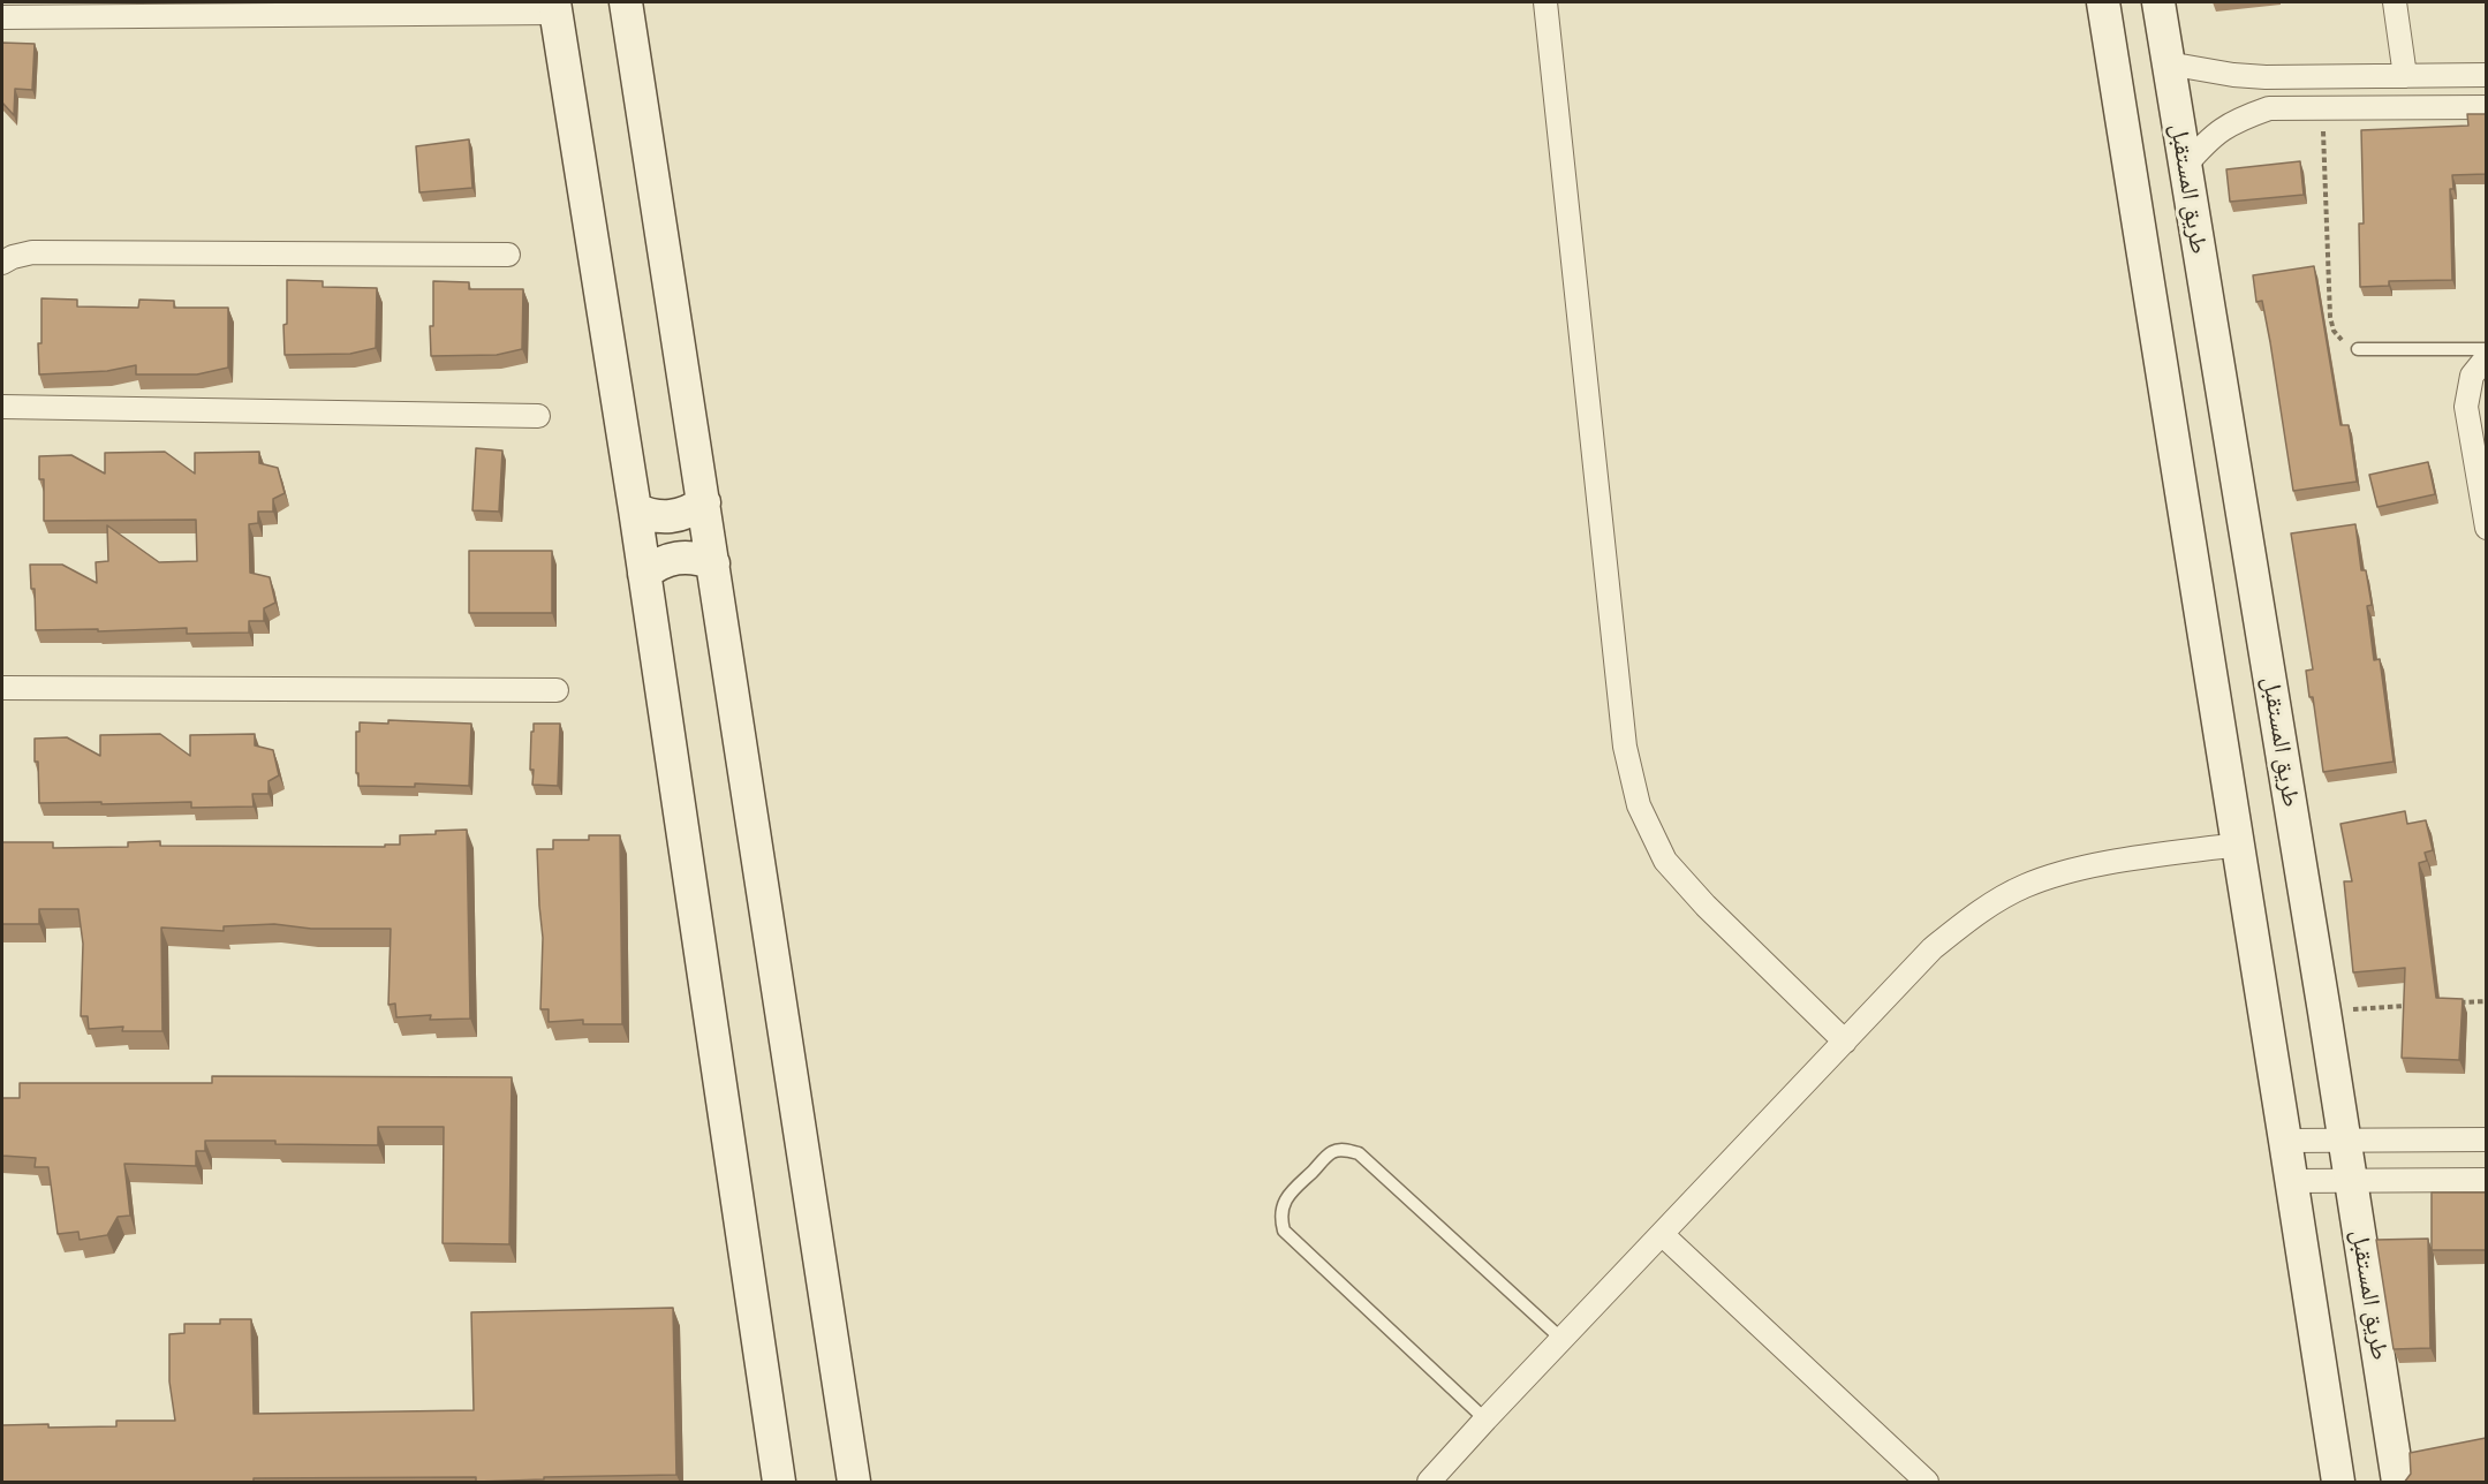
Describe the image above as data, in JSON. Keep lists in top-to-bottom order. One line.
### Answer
{"streets":{"street":["طريق المستقبل"]}}
